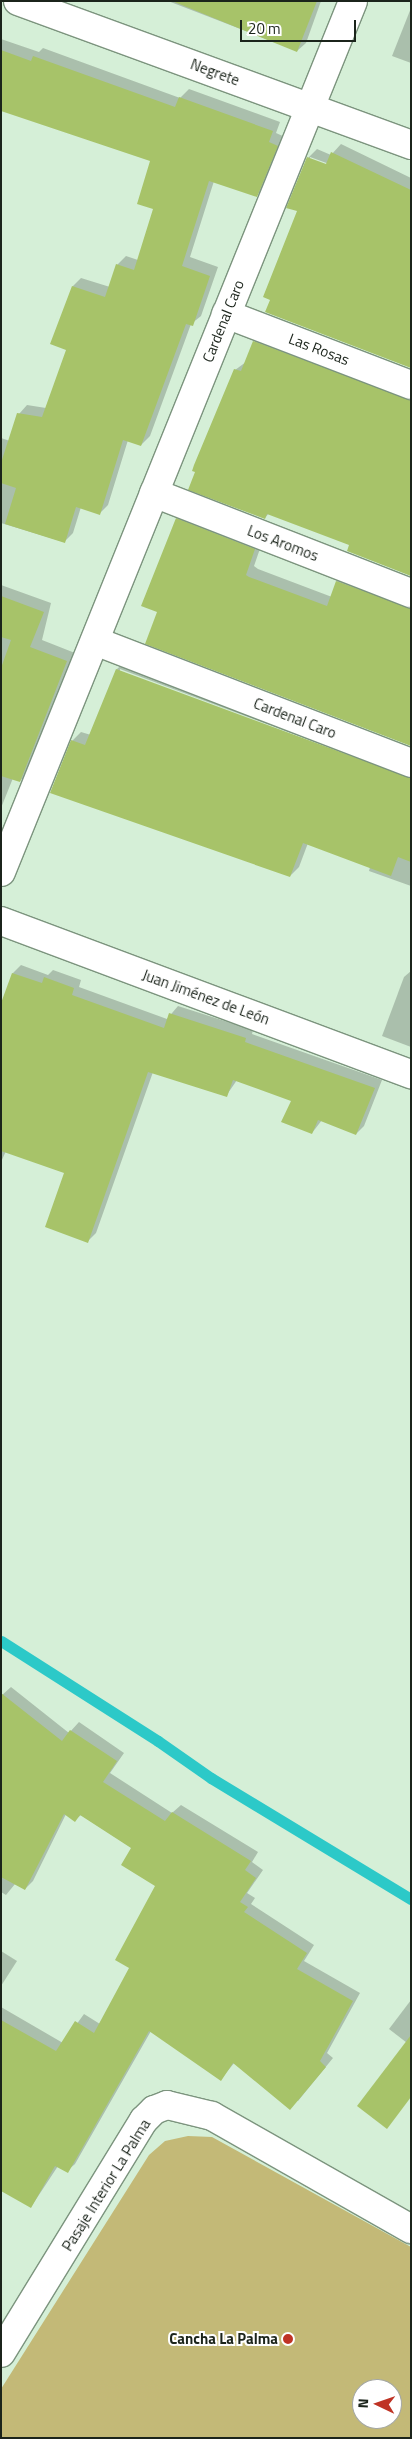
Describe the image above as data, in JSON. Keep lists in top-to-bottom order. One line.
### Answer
{"streets":{"street":["Negrete","Cardenal Caro","Las Rosas","Los Aromos","Juan Jiménez de León","Pasaje Interior La Palma"]},"crossings":[["Negrete","Cardenal Caro"],["Cardenal Caro","Las Rosas"],["Cardenal Caro","Los Aromos"]],"places":["Cancha La Palma"],"scale_bar":"20 m","north":"left"}
